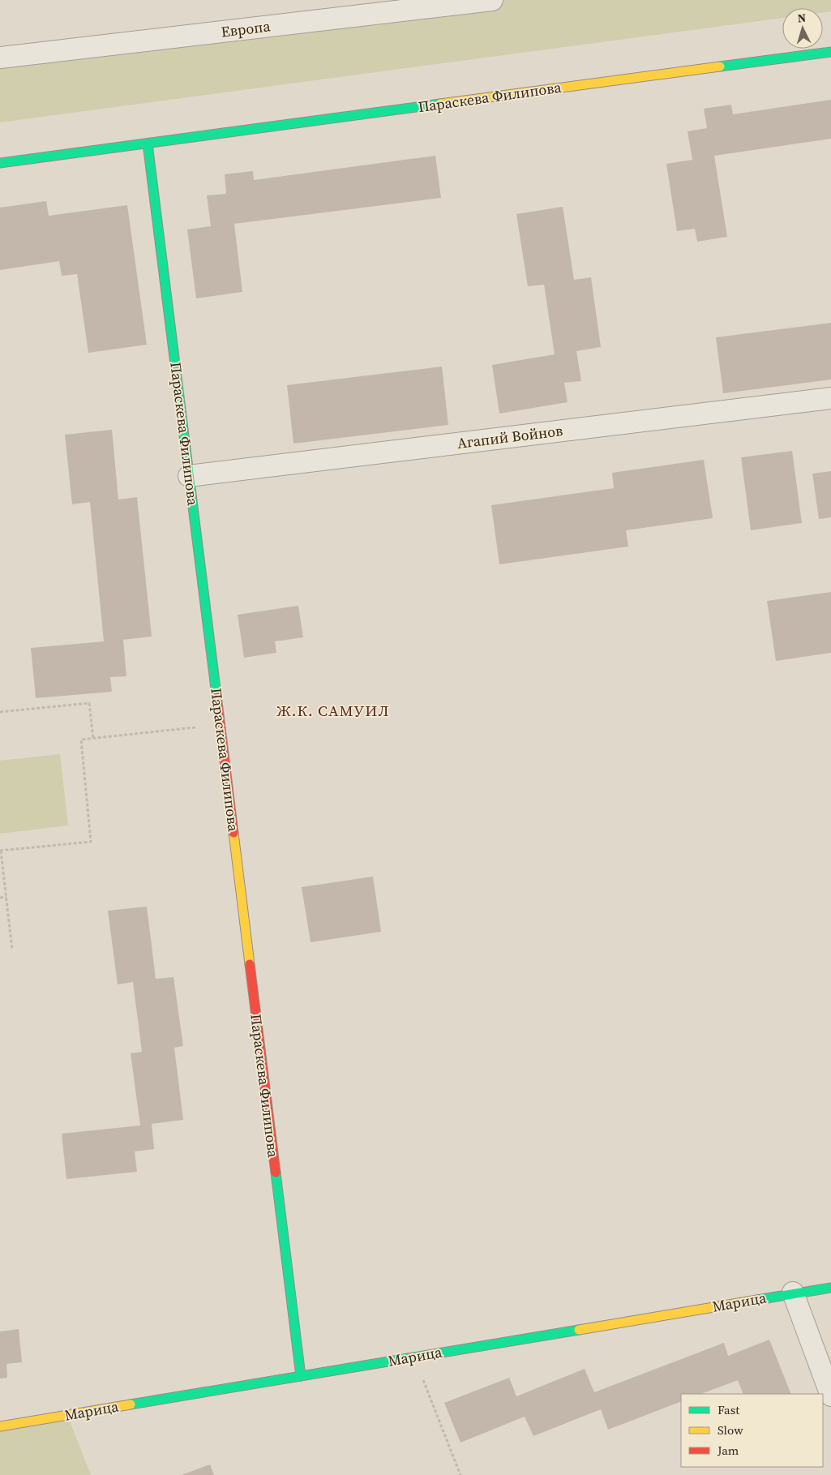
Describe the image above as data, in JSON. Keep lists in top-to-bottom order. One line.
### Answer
{"streets":{"street":["Европа","Параскева Филипова","Агапий Войнов","Марица"]},"crossings":[["Параскева Филипова","Агапий Войнов"],["Параскева Филипова","Марица"]],"districts":["Ж.К. САМУИЛ"],"legend":["Fast","Slow","Jam"],"north":"top"}
